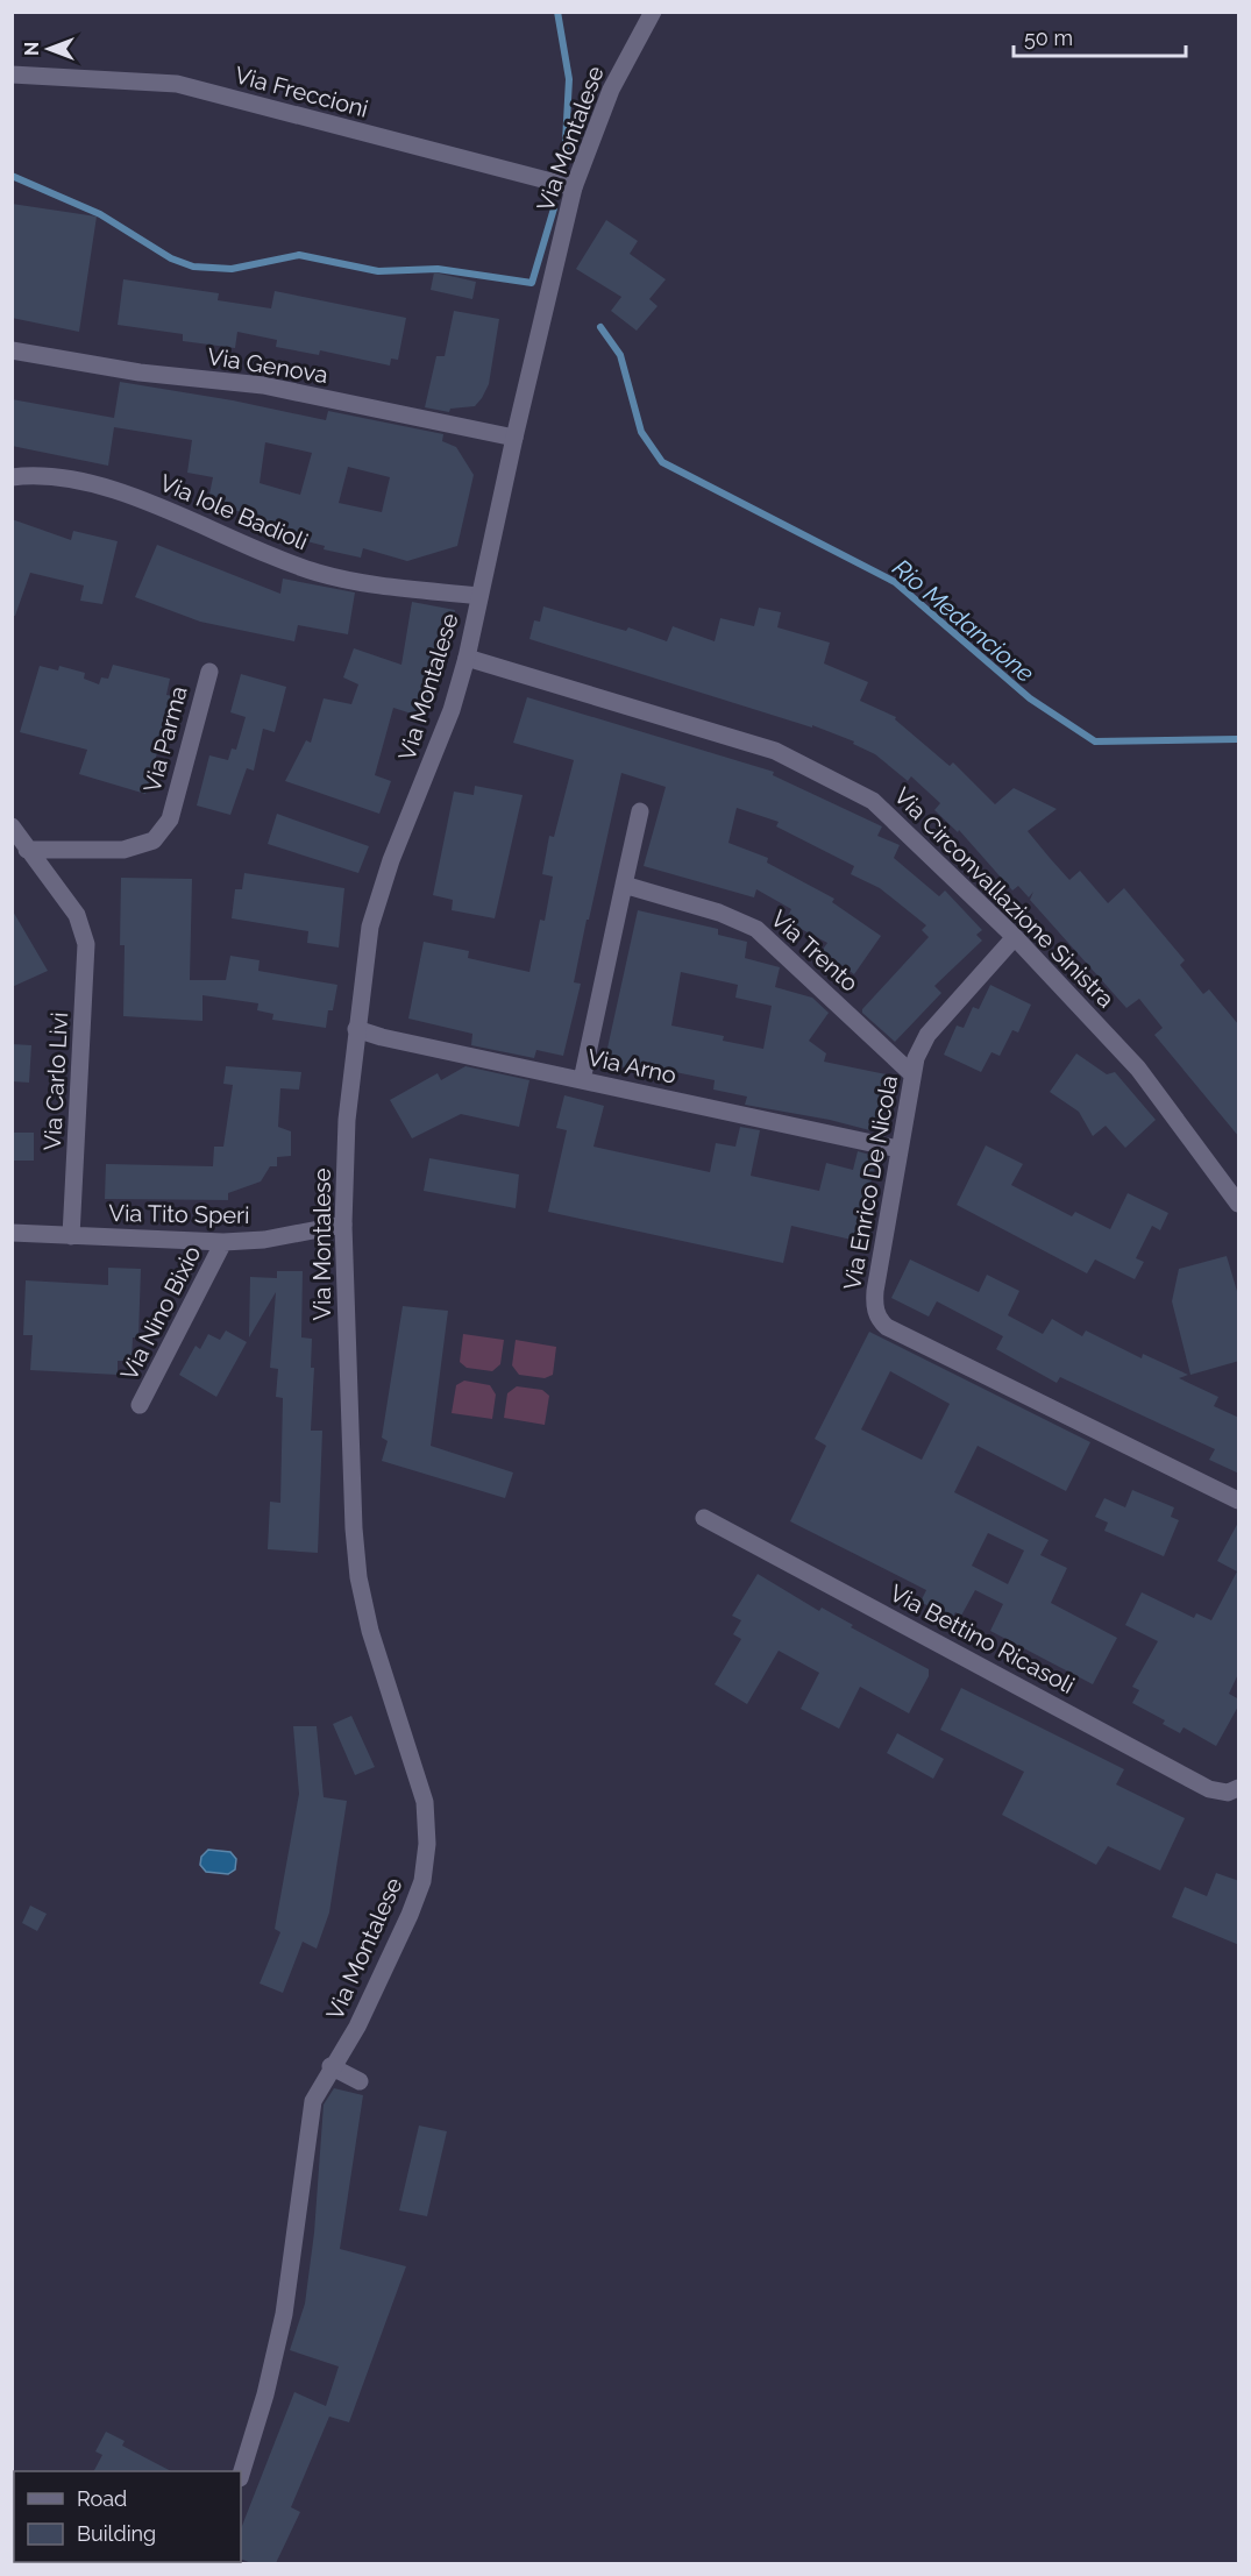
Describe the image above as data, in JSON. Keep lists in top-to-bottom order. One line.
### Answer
{"streets":{"street":["Via Freccioni","Via Montalese","Via Genova","Via Iole Badioli","Via Parma","Via Circonvallazione Sinistra","Via Trento","Via Arno","Via Carlo Livi","Via Enrico De Nicola","Via Tito Speri","Via Nino Bixio","Via Bettino Ricasoli"]},"crossings":[["Via Freccioni","Via Montalese"],["Via Montalese","Via Genova"],["Via Montalese","Via Iole Badioli"],["Via Montalese","Via Circonvallazione Sinistra"],["Via Montalese","Via Arno"],["Via Montalese","Via Tito Speri"],["Via Parma","Via Carlo Livi"],["Via Circonvallazione Sinistra","Via Enrico De Nicola"],["Via Trento","Via Enrico De Nicola"],["Via Arno","Via Enrico De Nicola"],["Via Carlo Livi","Via Tito Speri"],["Via Tito Speri","Via Nino Bixio"]],"water":["Rio Medancione"],"legend":["Road","Building"],"scale_bar":"50 m","north":"left"}
